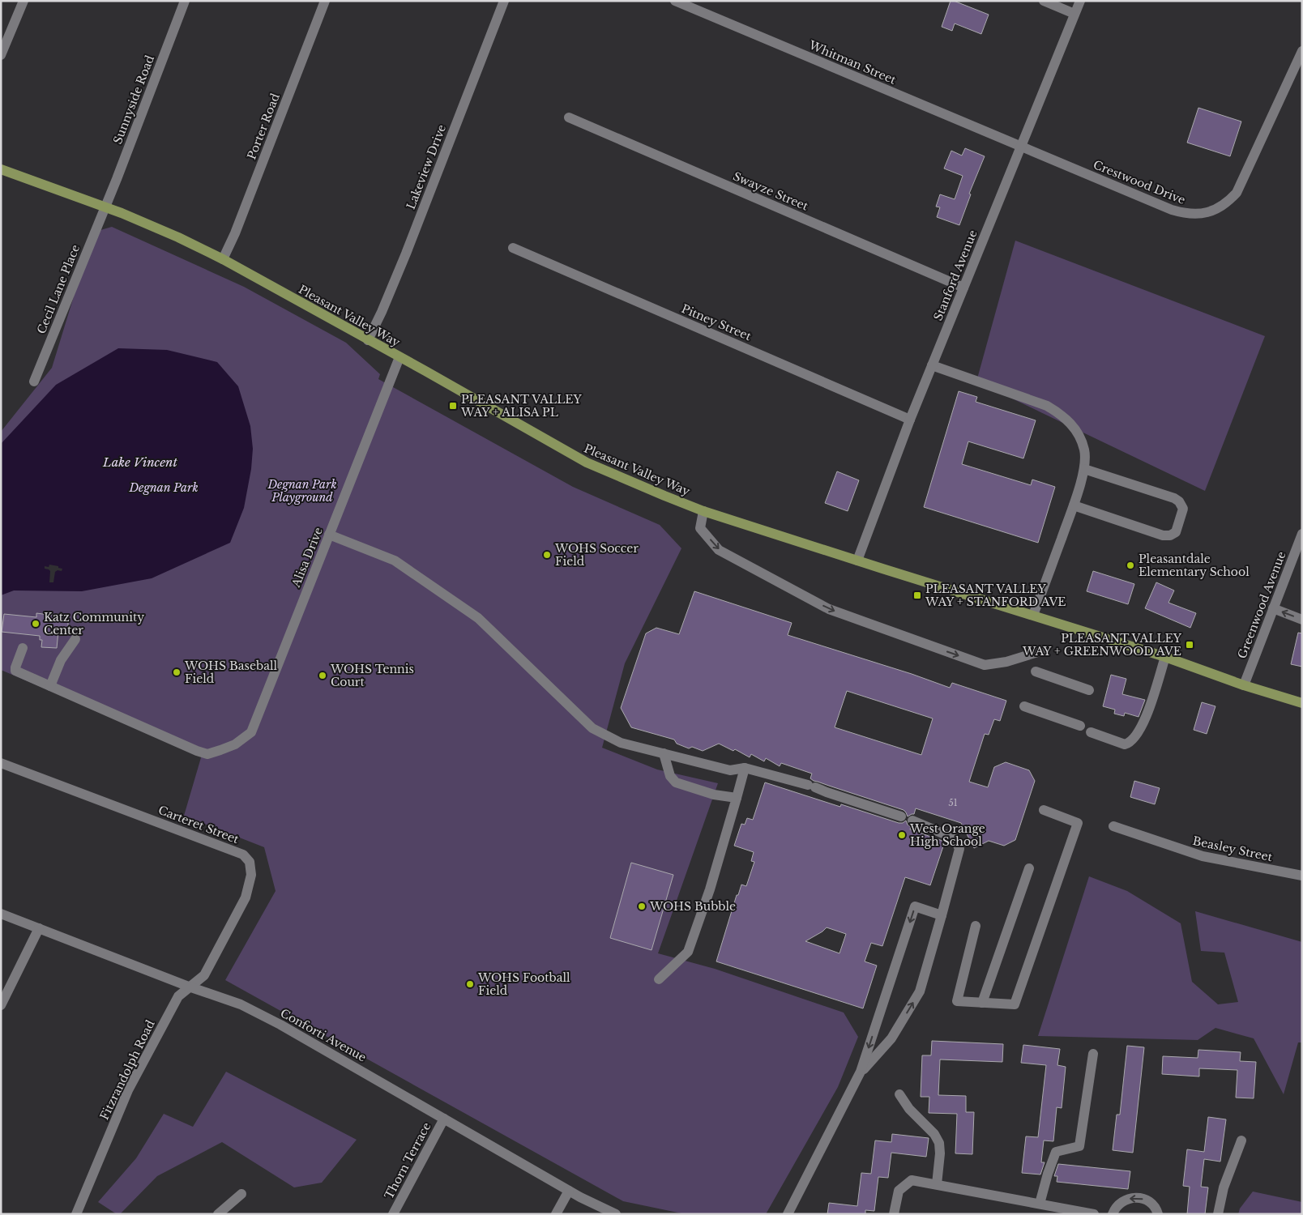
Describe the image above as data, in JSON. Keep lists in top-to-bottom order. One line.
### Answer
{"streets":{"main road":["Pleasant Valley Way"],"street":["Whitman Street","Sunnyside Road","Porter Road","Lakeview Drive","Crestwood Drive","Swayze Street","Stanford Avenue","Cecil Lane Place","Pitney Street","Alisa Drive","Greenwood Avenue","Carteret Street","Beasley Street","Conforti Avenue","Fitzrandolph Road","Thorn Terrace"]},"crossings":[["Whitman Street","Crestwood Drive"],["Whitman Street","Stanford Avenue"],["Sunnyside Road","Cecil Lane Place"],["Sunnyside Road","Pleasant Valley Way"],["Porter Road","Pleasant Valley Way"],["Lakeview Drive","Pleasant Valley Way"],["Crestwood Drive","Stanford Avenue"],["Swayze Street","Stanford Avenue"],["Stanford Avenue","Pleasant Valley Way"],["Stanford Avenue","Pitney Street"],["Cecil Lane Place","Pleasant Valley Way"],["Pleasant Valley Way","Alisa Drive"],["Pleasant Valley Way","Greenwood Avenue"],["Carteret Street","Conforti Avenue"],["Carteret Street","Fitzrandolph Road"],["Conforti Avenue","Fitzrandolph Road"],["Conforti Avenue","Thorn Terrace"]],"water":["Lake Vincent"],"parks":["Degnan Park Playground","Degnan Park"],"places":{"transit":["PLEASANT VALLEY WAY + ALISA PL","PLEASANT VALLEY WAY + STANFORD AVE","PLEASANT VALLEY WAY + GREENWOOD AVE"],"other":["WOHS Soccer Field","Pleasantdale Elementary School","Katz Community Center","WOHS Baseball Field","WOHS Tennis Court","West Orange High School","WOHS Bubble","WOHS Football Field"]},"house_numbers":["51"]}
